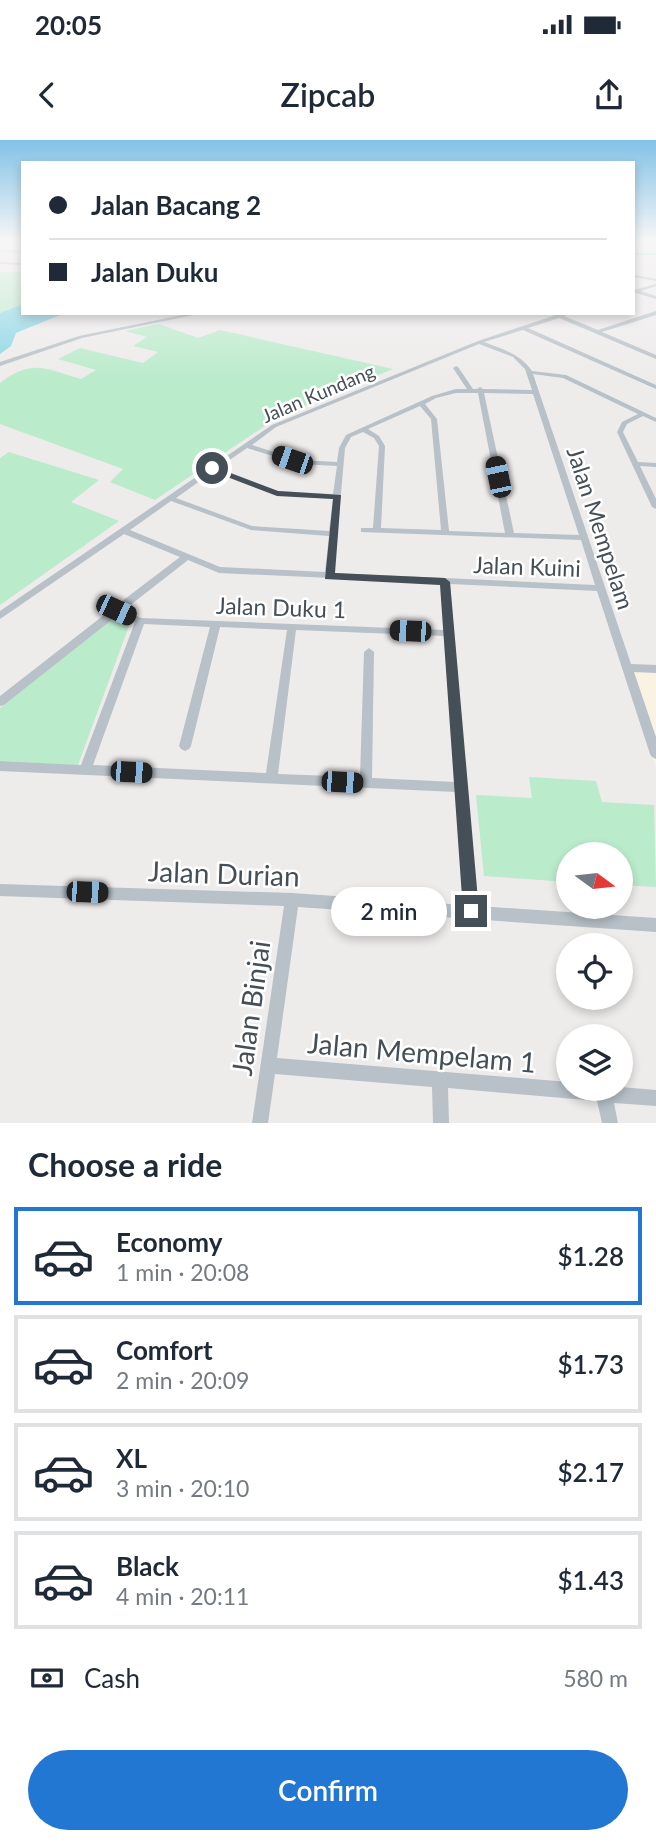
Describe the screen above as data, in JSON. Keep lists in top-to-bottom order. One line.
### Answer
{"streets":{"street":["Jalan Kundang","Jalan Mempelam","Jalan Kuini","Jalan Duku 1","Jalan Durian","Jalan Binjai","Jalan Mempelam 1"]},"crossings":[["Jalan Kundang","Jalan Kuini"],["Jalan Mempelam","Jalan Kuini"],["Jalan Durian","Jalan Binjai"],["Jalan Binjai","Jalan Mempelam 1"]],"north":"right","page":{"status":"20:05","header":"Zipcab","banner":["Jalan Bacang 2","Jalan Duku"],"bubble":"2 min","heading":"Choose a ride","list":[{"name":"Economy","note":"1 min · 20:08","value":"$1.28"},{"name":"Comfort","note":"2 min · 20:09","value":"$1.73"},{"name":"XL","note":"3 min · 20:10","value":"$2.17"},{"name":"Black","note":"4 min · 20:11","value":"$1.43"}],"pay":["Cash","580 m"],"buttons":"Confirm"}}
